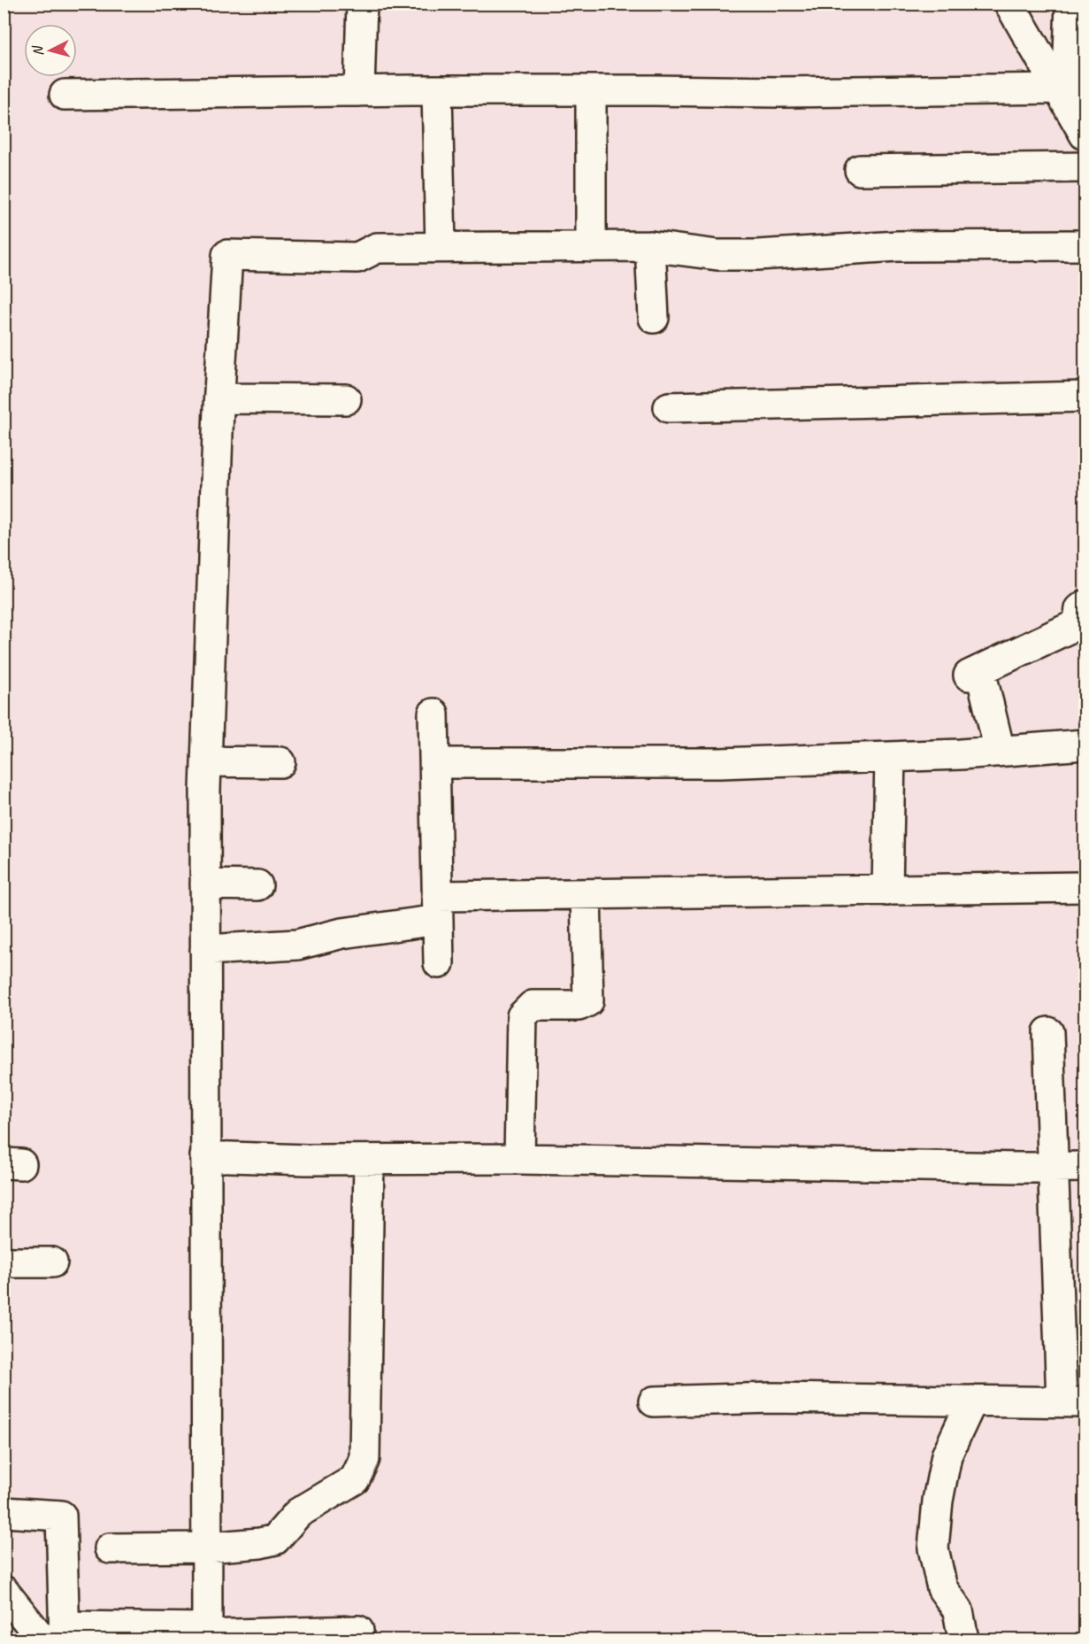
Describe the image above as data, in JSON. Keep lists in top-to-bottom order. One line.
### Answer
{"north":"left"}
